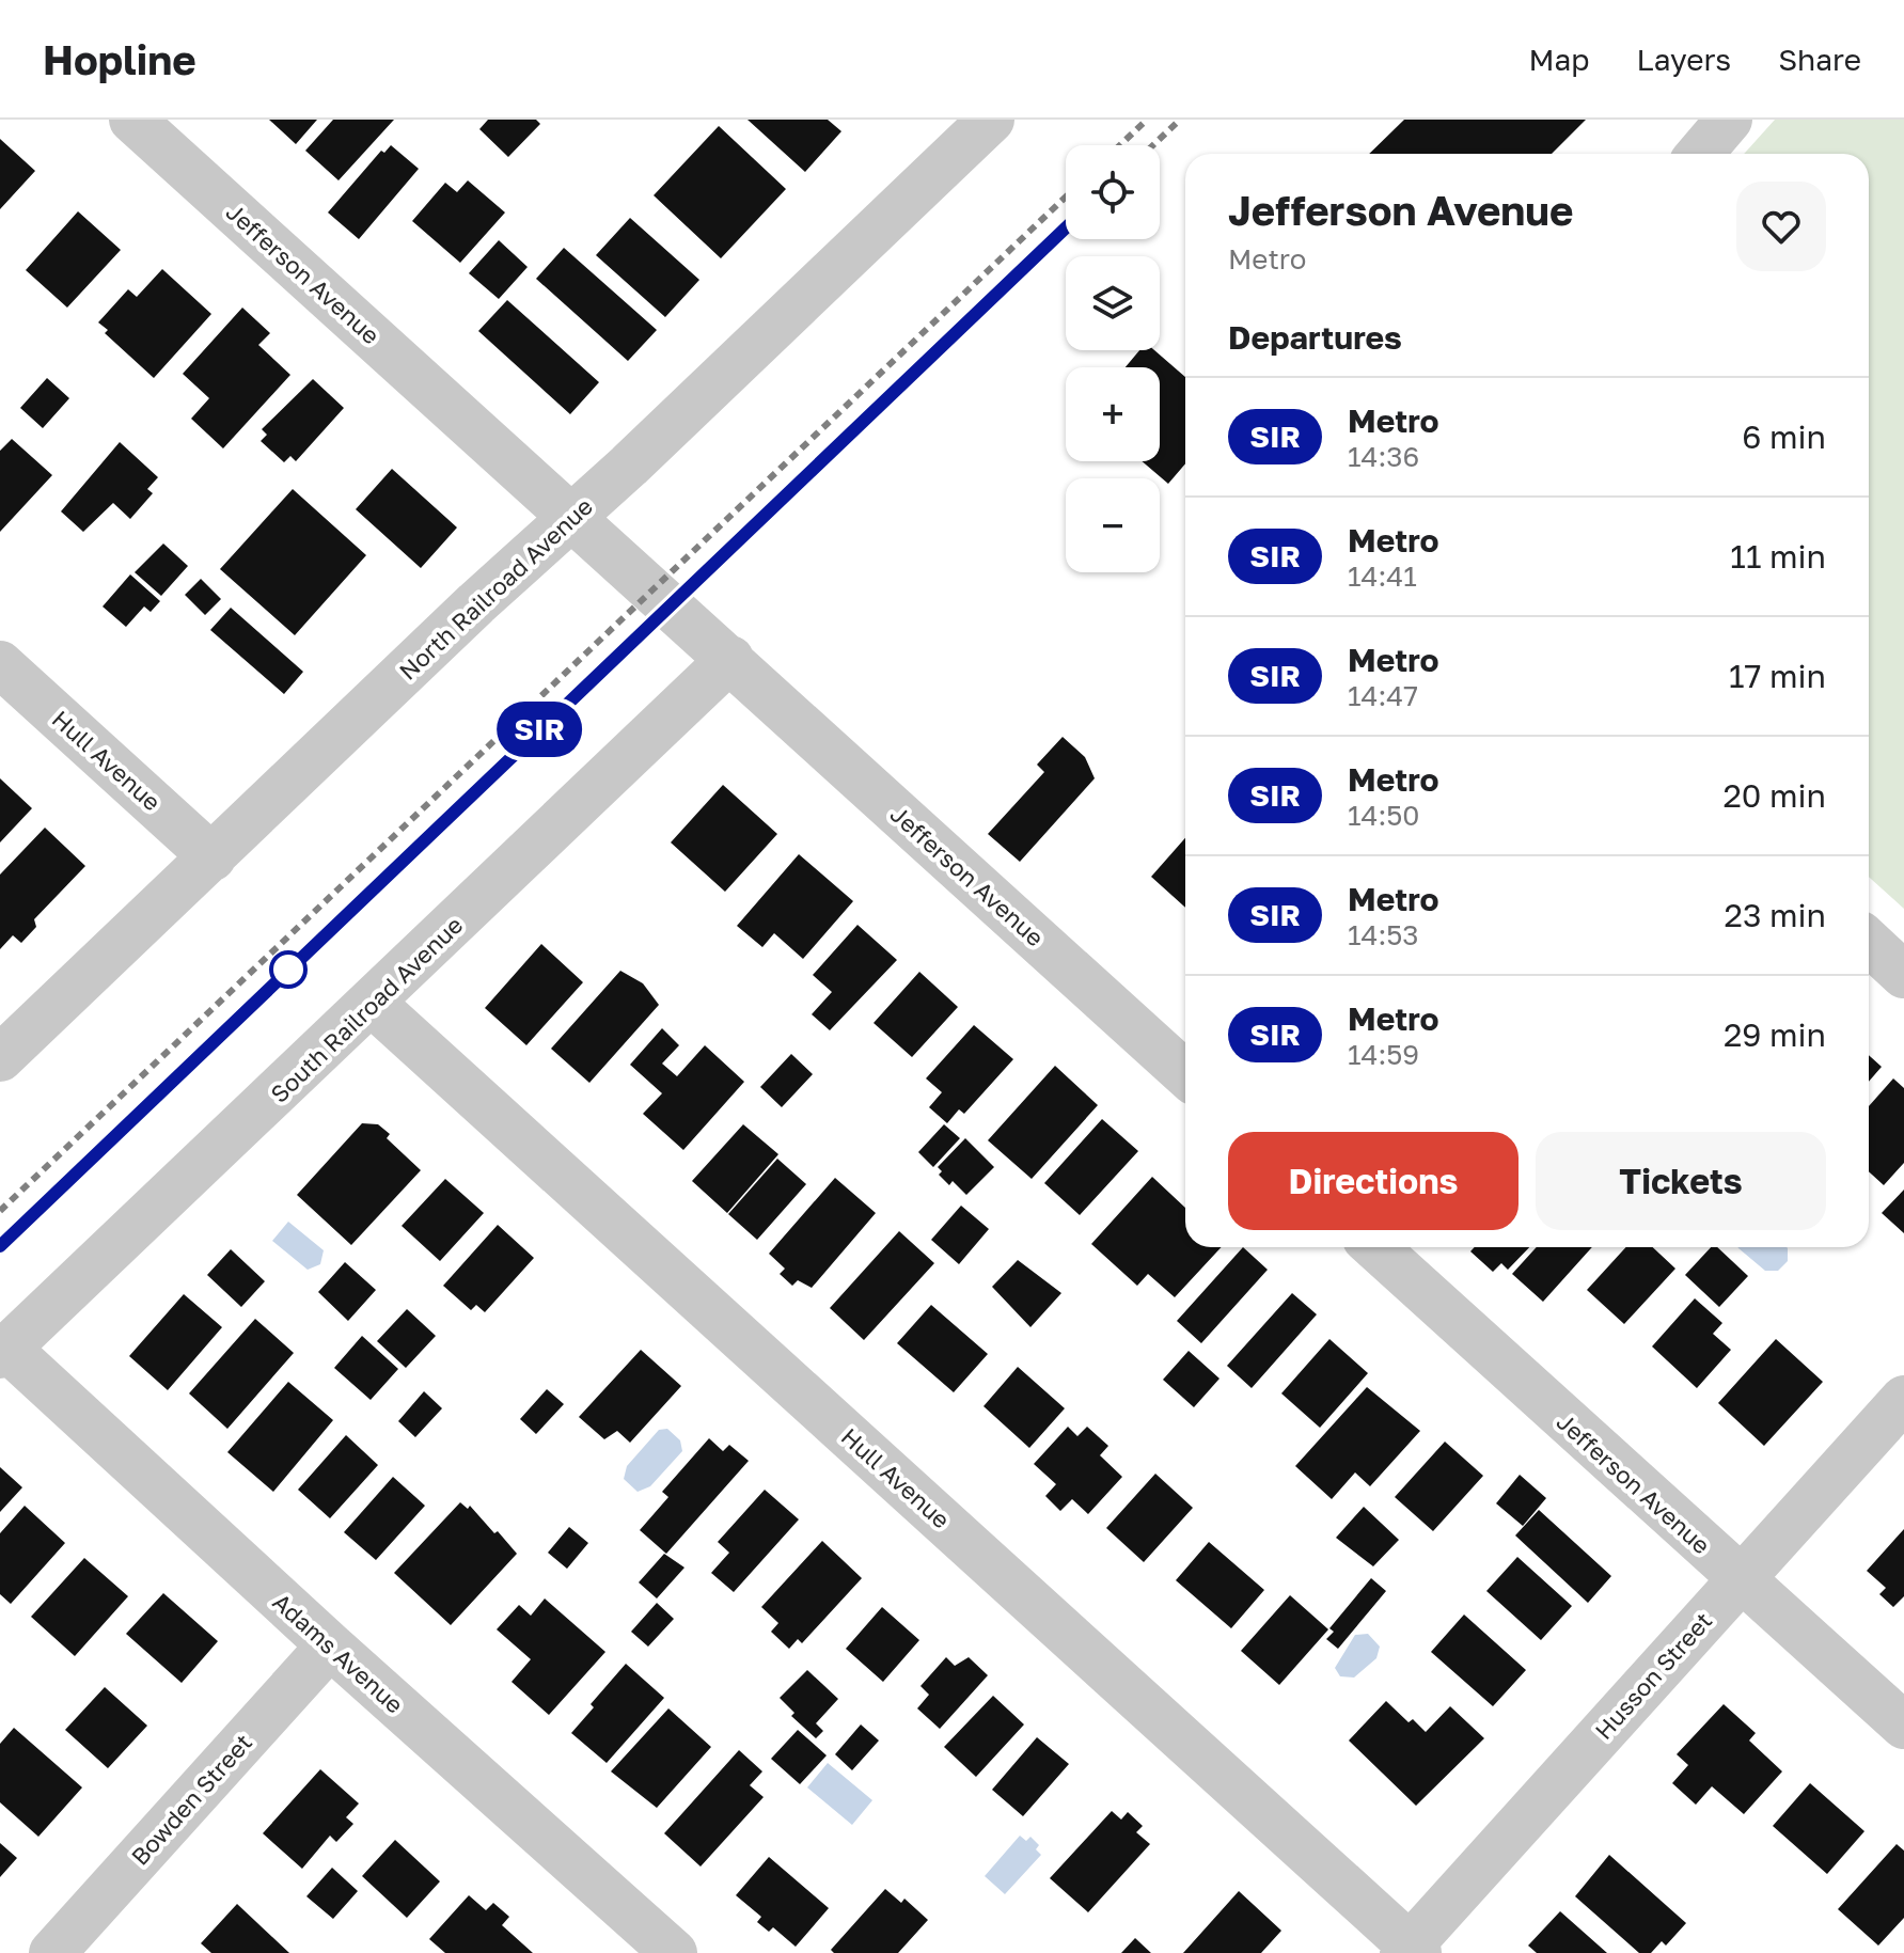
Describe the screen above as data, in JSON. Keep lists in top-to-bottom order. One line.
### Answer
{"streets":{"street":["Jefferson Avenue","North Railroad Avenue","Hull Avenue","South Railroad Avenue","Adams Avenue","Husson Street","Bowden Street"]},"crossings":[["Jefferson Avenue","North Railroad Avenue"],["Jefferson Avenue","South Railroad Avenue"],["Jefferson Avenue","Husson Street"],["North Railroad Avenue","Hull Avenue"],["Hull Avenue","South Railroad Avenue"],["Hull Avenue","Husson Street"],["South Railroad Avenue","Adams Avenue"],["Adams Avenue","Bowden Street"]],"lines":["metro line SIR"],"page":{"header":"Hopline","nav":["Map","Layers","Share"],"on_map":"SIR","map_buttons":["+","−"],"heading":[["Jefferson Avenue","Metro"],"Departures"],"list":[{"mark":"SIR","name":"Metro","note":"14:36","value":"6 min"},{"mark":"SIR","name":"Metro","note":"14:41","value":"11 min"},{"mark":"SIR","name":"Metro","note":"14:47","value":"17 min"},{"mark":"SIR","name":"Metro","note":"14:50","value":"20 min"},{"mark":"SIR","name":"Metro","note":"14:53","value":"23 min"},{"mark":"SIR","name":"Metro","note":"14:59","value":"29 min"}],"buttons":["Directions","Tickets"]}}
